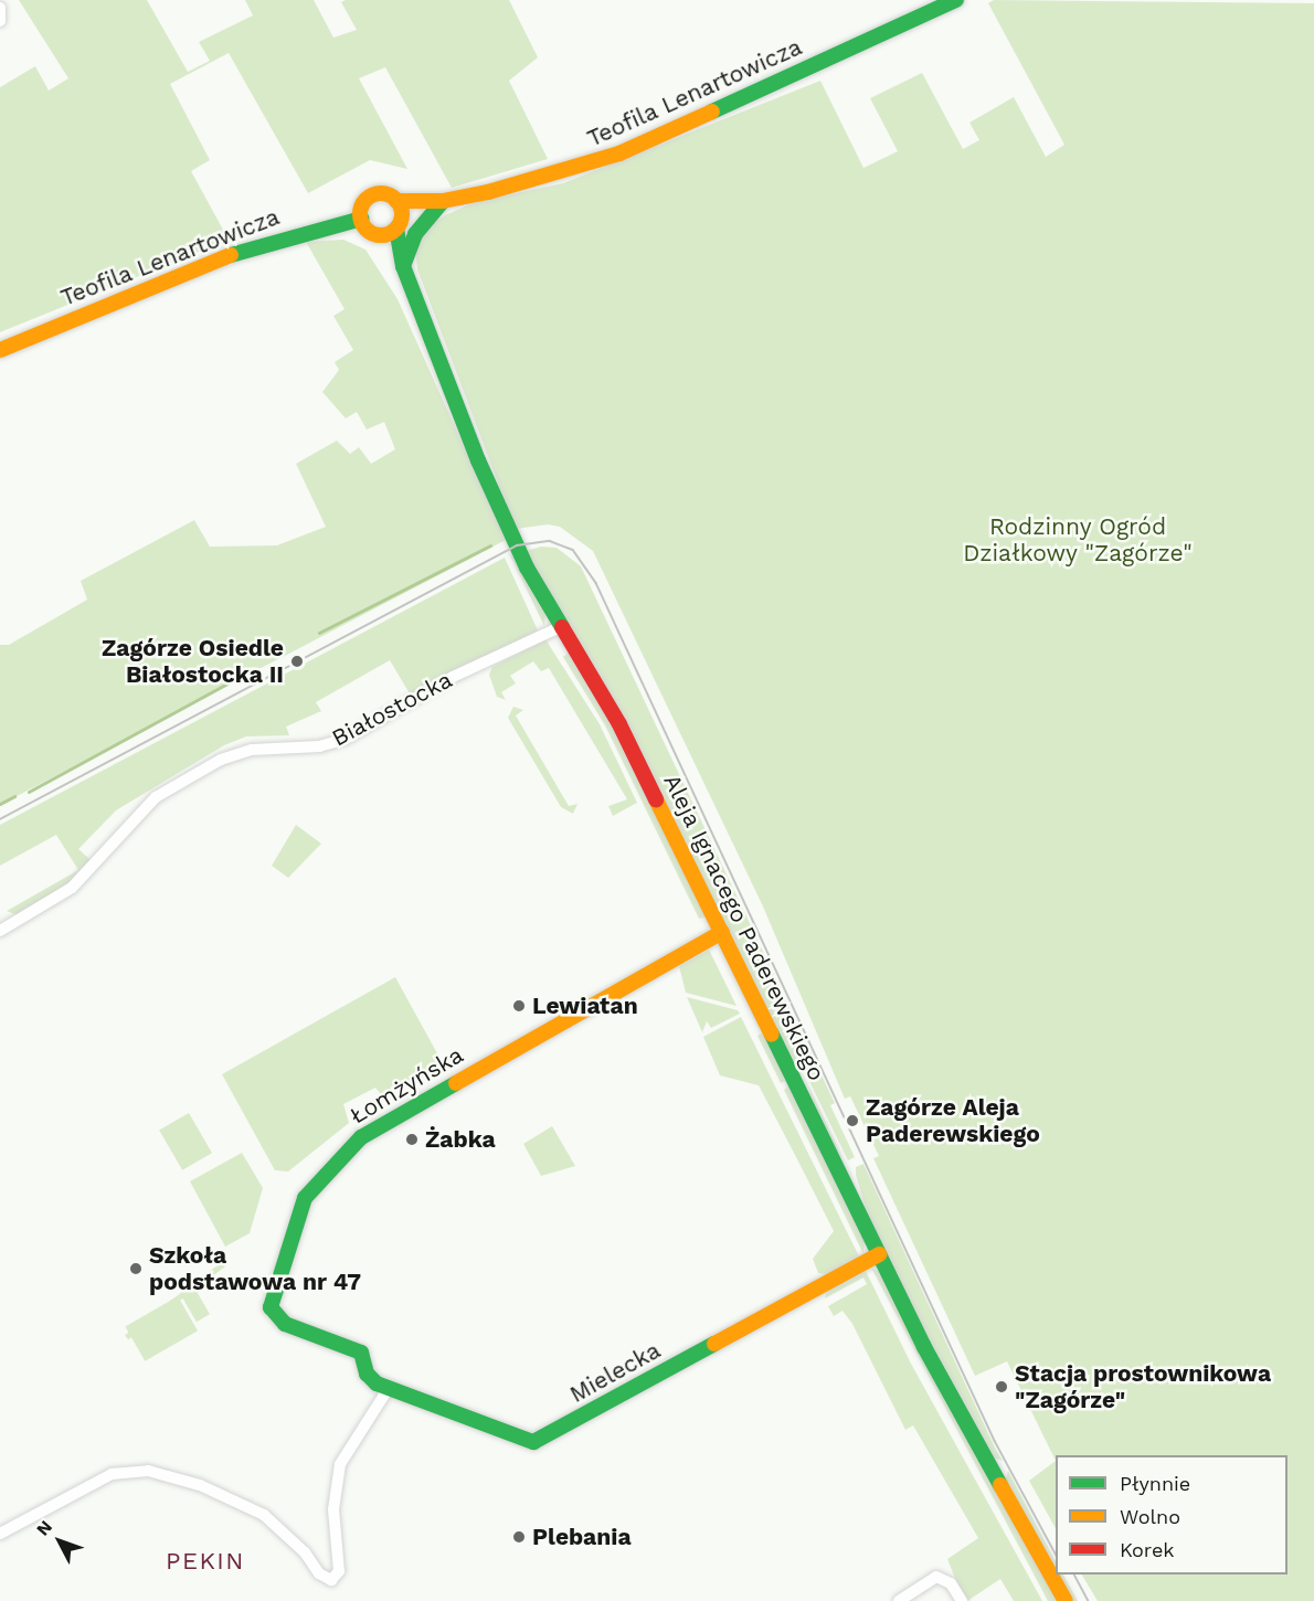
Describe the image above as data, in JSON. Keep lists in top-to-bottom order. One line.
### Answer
{"streets":{"street":["Teofila Lenartowicza","Białostocka","Aleja Ignacego Paderewskiego","Łomżyńska","Mielecka"]},"crossings":[["Teofila Lenartowicza","Aleja Ignacego Paderewskiego"],["Białostocka","Aleja Ignacego Paderewskiego"],["Aleja Ignacego Paderewskiego","Łomżyńska"],["Aleja Ignacego Paderewskiego","Mielecka"],["Łomżyńska","Mielecka"]],"districts":["PEKIN"],"parks":["Rodzinny Ogród Działkowy \"Zagórze\""],"places":["Zagórze Osiedle Białostocka II","Lewiatan","Zagórze Aleja Paderewskiego","Żabka","Szkoła podstawowa nr 47","Stacja prostownikowa \"Zagórze\"","Plebania"],"legend":["Płynnie","Wolno","Korek"],"north":"top left"}
